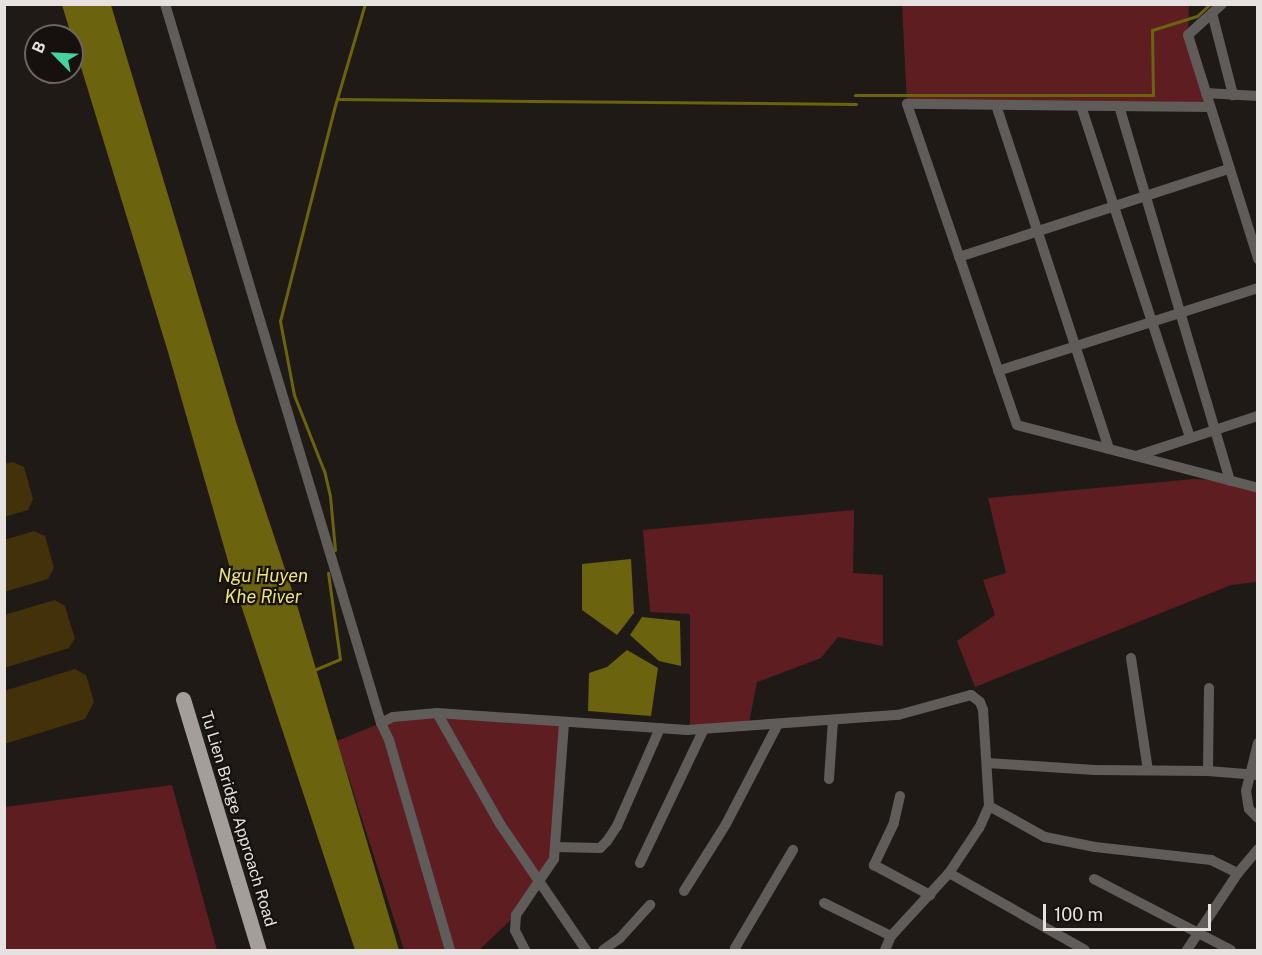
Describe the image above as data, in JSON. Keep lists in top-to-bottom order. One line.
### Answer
{"streets":{"main road":["Tu Lien Bridge Approach Road"]},"water":["Ngu Huyen Khe River"],"scale_bar":"100 m","north":"top left"}
